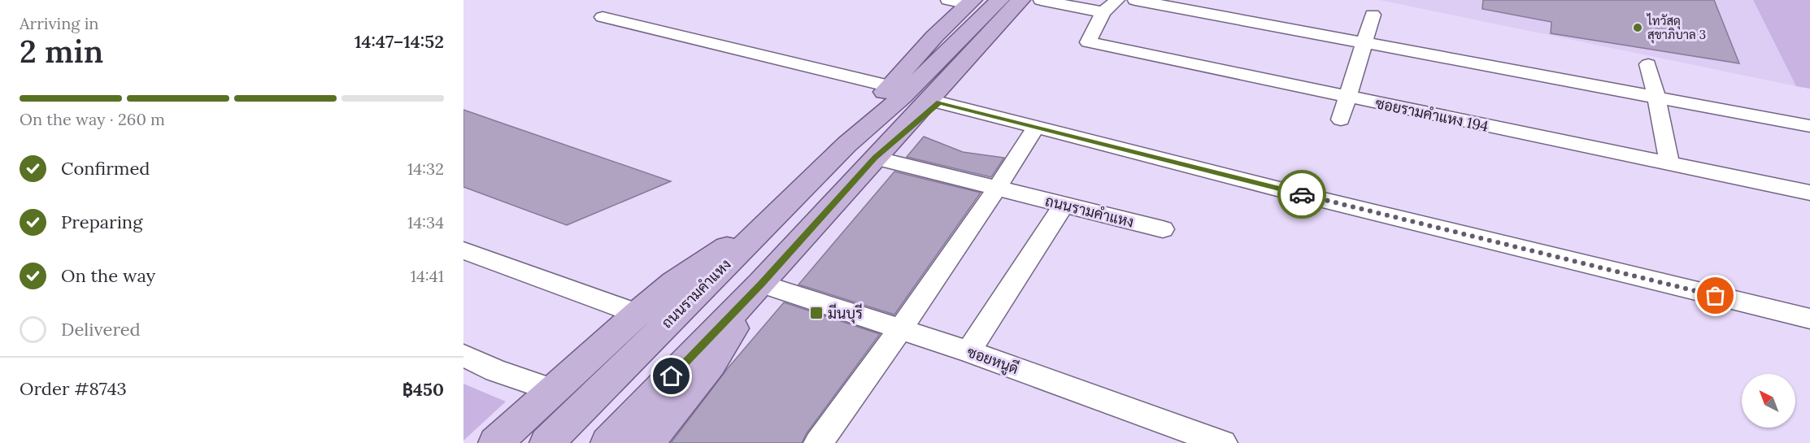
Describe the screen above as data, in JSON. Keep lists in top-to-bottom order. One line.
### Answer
{"streets":{"main road":["ถนนรามคำแหง"],"street":["ซอยรามคำแหง 194","ซอยหนูดี"]},"places":{"other":["ไทวัสดุ สุขาภิบาล 3"],"transit":["มีนบุรี"]},"north":"top left","page":{"heading":["2 min","Arriving in","14:47–14:52"],"panel":["Order #8743","฿450"],"bar":"On the way · 260 m","list":[["Confirmed","14:32"],["Preparing","14:34"],["On the way","14:41"],"Delivered"]}}
